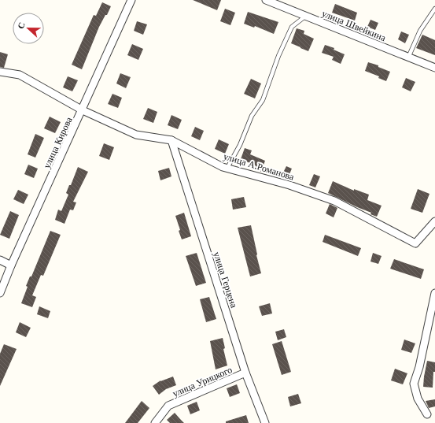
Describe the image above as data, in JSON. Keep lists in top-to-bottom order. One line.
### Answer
{"streets":{"street":["улица Швейкина","улица Кирова","улица А.Романова","улица Герцена","улица Урицкого"]},"crossings":[["улица Кирова","улица А.Романова"],["улица А.Романова","улица Герцена"],["улица Герцена","улица Урицкого"]],"north":"left"}
